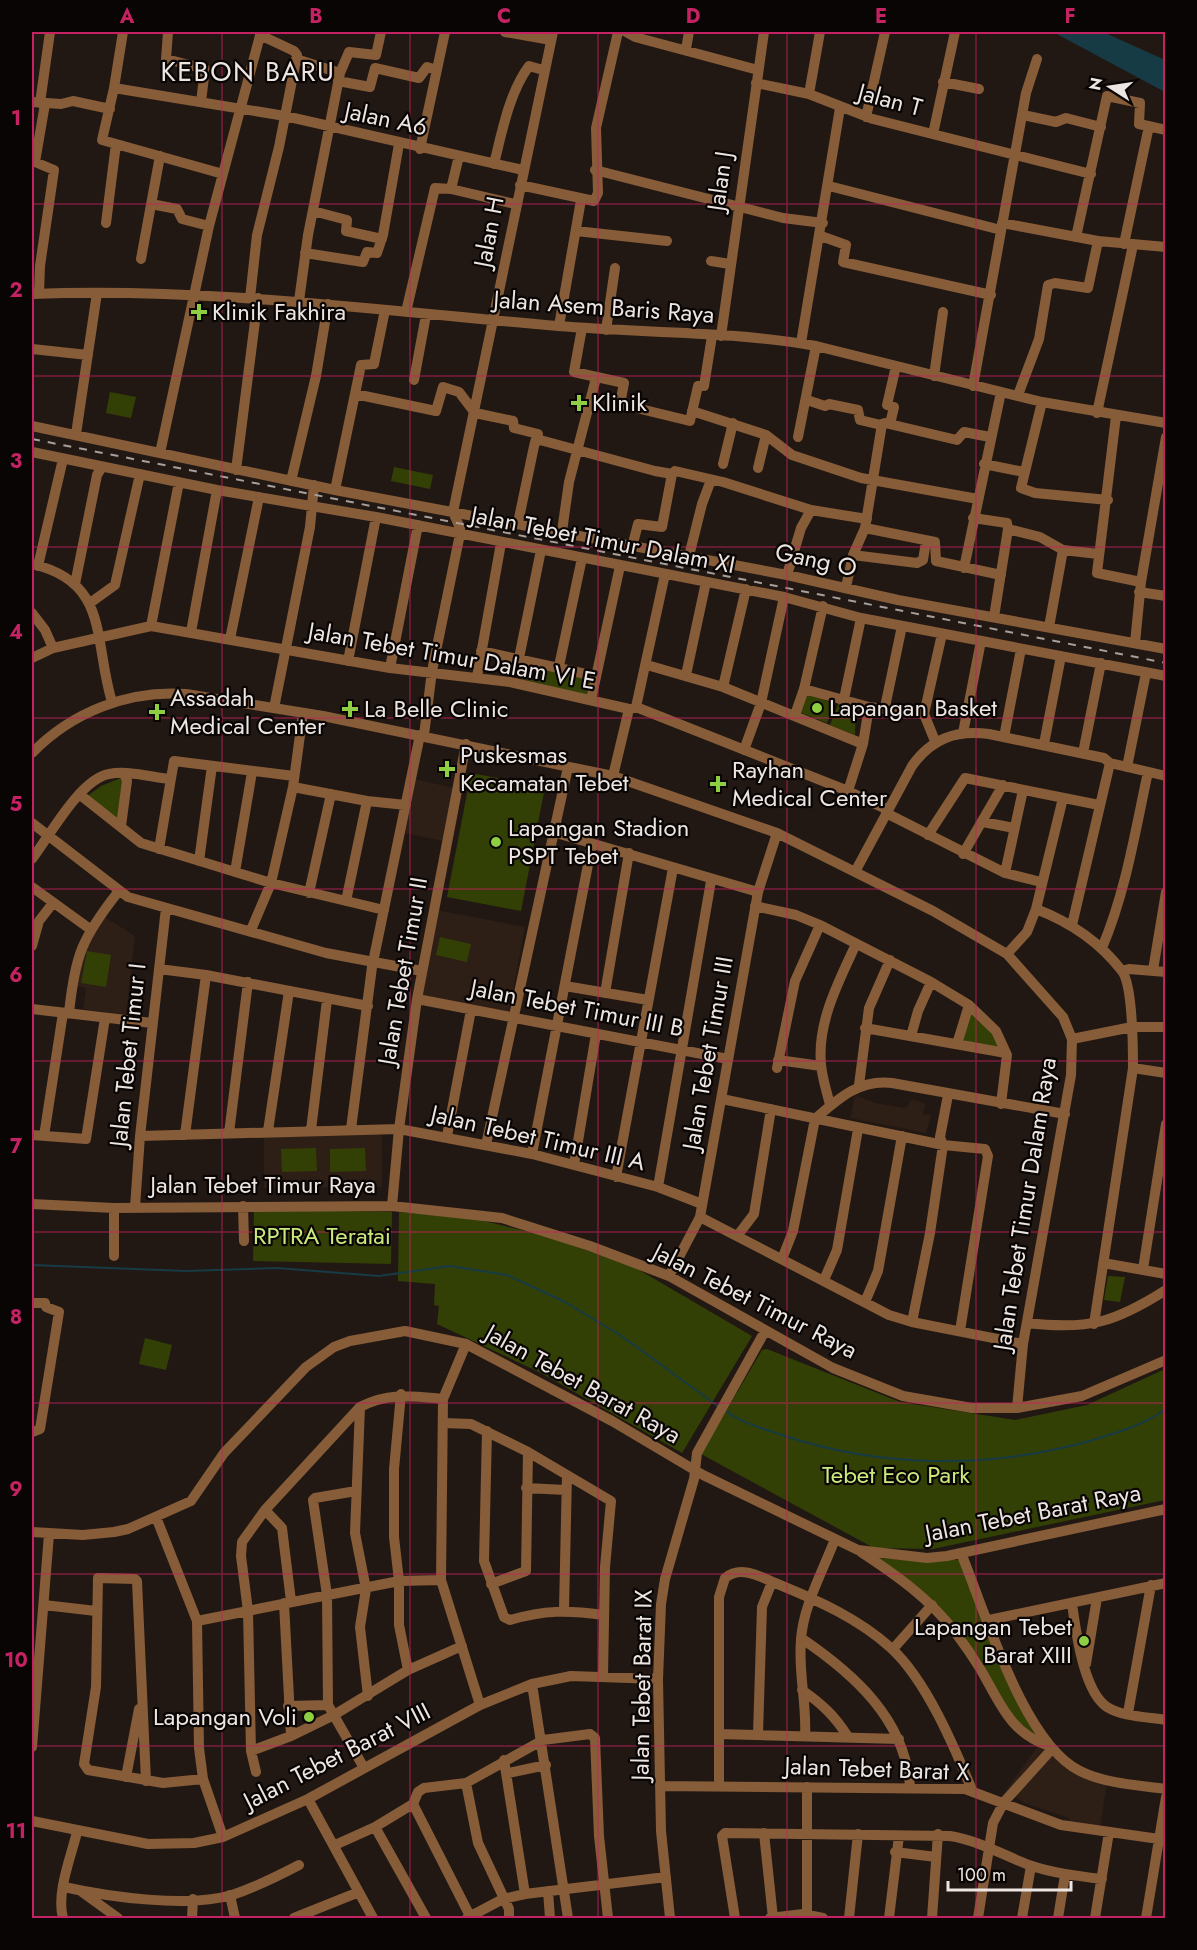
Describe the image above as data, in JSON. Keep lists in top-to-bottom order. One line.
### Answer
{"streets":{"street":["Jalan T","Jalan A6","Jalan J","Jalan H","Jalan Asem Baris Raya","Jalan Tebet Timur Dalam XI","Gang O","Jalan Tebet Timur Dalam VI E","Jalan Tebet Timur II","Jalan Tebet Timur III B","Jalan Tebet Timur III","Jalan Tebet Timur I","Jalan Tebet Timur III A","Jalan Tebet Timur Raya","Jalan Tebet Timur Dalam Raya","Jalan Tebet Barat Raya","Jalan Tebet Barat IX","Jalan Tebet Barat VIII","Jalan Tebet Barat X"]},"crossings":[["Jalan T","Jalan J"],["Jalan A6","Jalan H"],["Jalan J","Jalan Asem Baris Raya"],["Jalan H","Jalan Asem Baris Raya"],["Jalan H","Gang O"],["Jalan Tebet Timur II","Jalan Tebet Timur III B"],["Jalan Tebet Timur II","Jalan Tebet Timur III A"],["Jalan Tebet Timur II","Jalan Tebet Timur Raya"],["Jalan Tebet Timur II","Jalan Tebet Timur Dalam Raya"],["Jalan Tebet Timur III B","Jalan Tebet Timur III"],["Jalan Tebet Timur III","Jalan Tebet Timur III A"],["Jalan Tebet Timur III","Jalan Tebet Timur Raya"],["Jalan Tebet Timur III","Jalan Tebet Timur Dalam Raya"],["Jalan Tebet Timur I","Jalan Tebet Timur III A"],["Jalan Tebet Timur I","Jalan Tebet Timur Raya"],["Jalan Tebet Timur Raya","Jalan Tebet Timur Dalam Raya"],["Jalan Tebet Timur Raya","Jalan Tebet Barat IX"],["Jalan Tebet Barat Raya","Jalan Tebet Barat IX"],["Jalan Tebet Barat IX","Jalan Tebet Barat VIII"],["Jalan Tebet Barat IX","Jalan Tebet Barat X"]],"districts":["KEBON BARU"],"parks":["RPTRA Teratai","Tebet Eco Park"],"places":{"health":["Klinik Fakhira","Klinik","La Belle Clinic","Assadah Medical Center","Puskesmas Kecamatan Tebet","Rayhan Medical Center"],"other":["Lapangan Basket","Lapangan Stadion PSPT Tebet","Lapangan Tebet Barat XIII","Lapangan Voli"]},"scale_bar":"100 m","north":"left","grid":{"columns":["A","B","C","D","E","F"],"rows":["1","2","3","4","5","6","7","8","9","10","11"]}}
